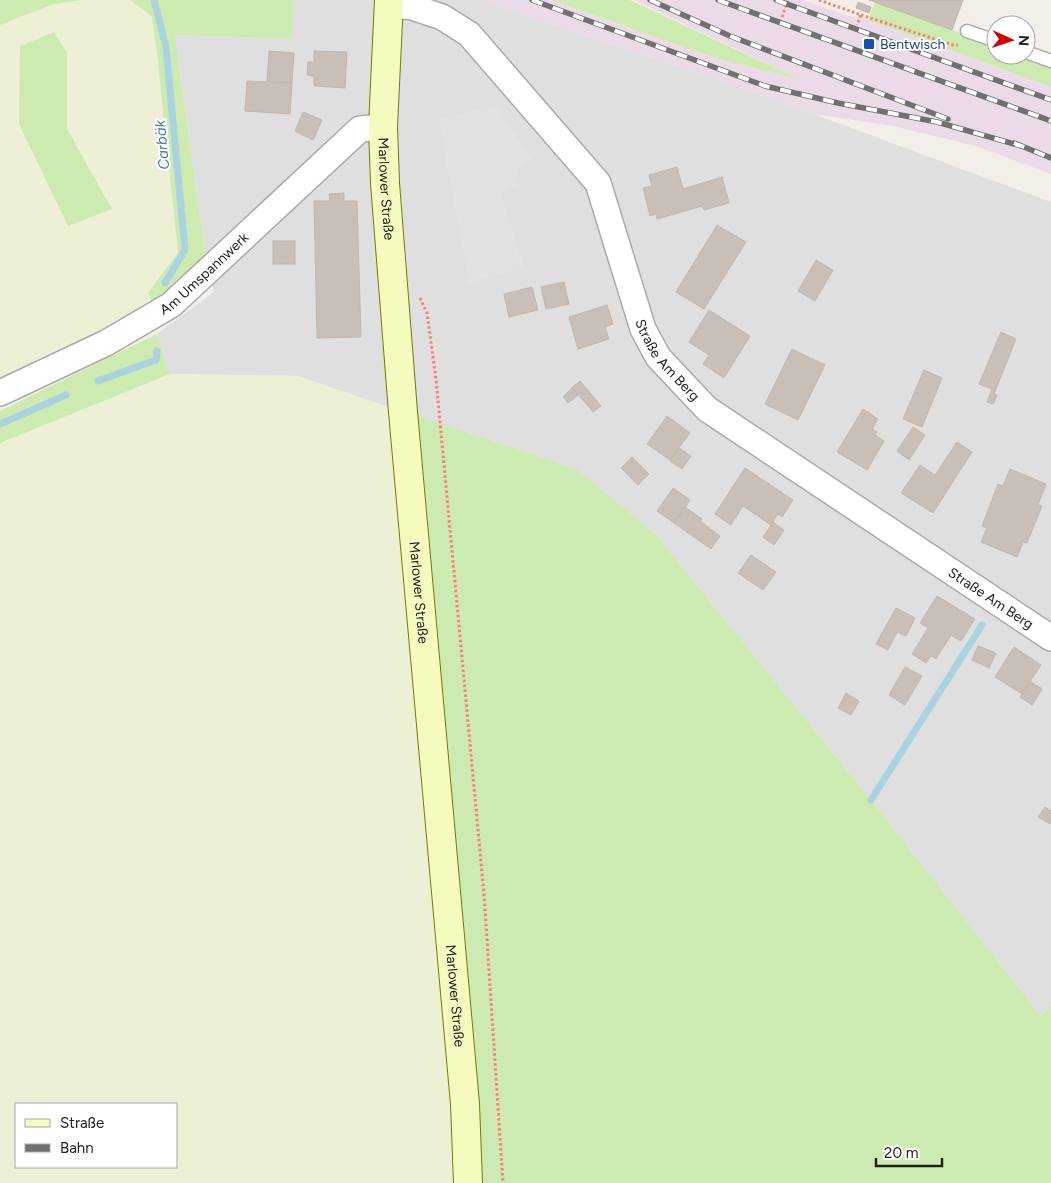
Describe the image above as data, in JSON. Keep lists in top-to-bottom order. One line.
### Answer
{"streets":{"main road":["Marlower Straße"],"street":["Am Umspannwerk","Straße Am Berg"]},"crossings":[["Marlower Straße","Am Umspannwerk"],["Marlower Straße","Straße Am Berg"]],"water":["Carbäk"],"places":{"transit":["Bentwisch"]},"legend":["Straße","Bahn"],"scale_bar":"20 m","north":"right"}
